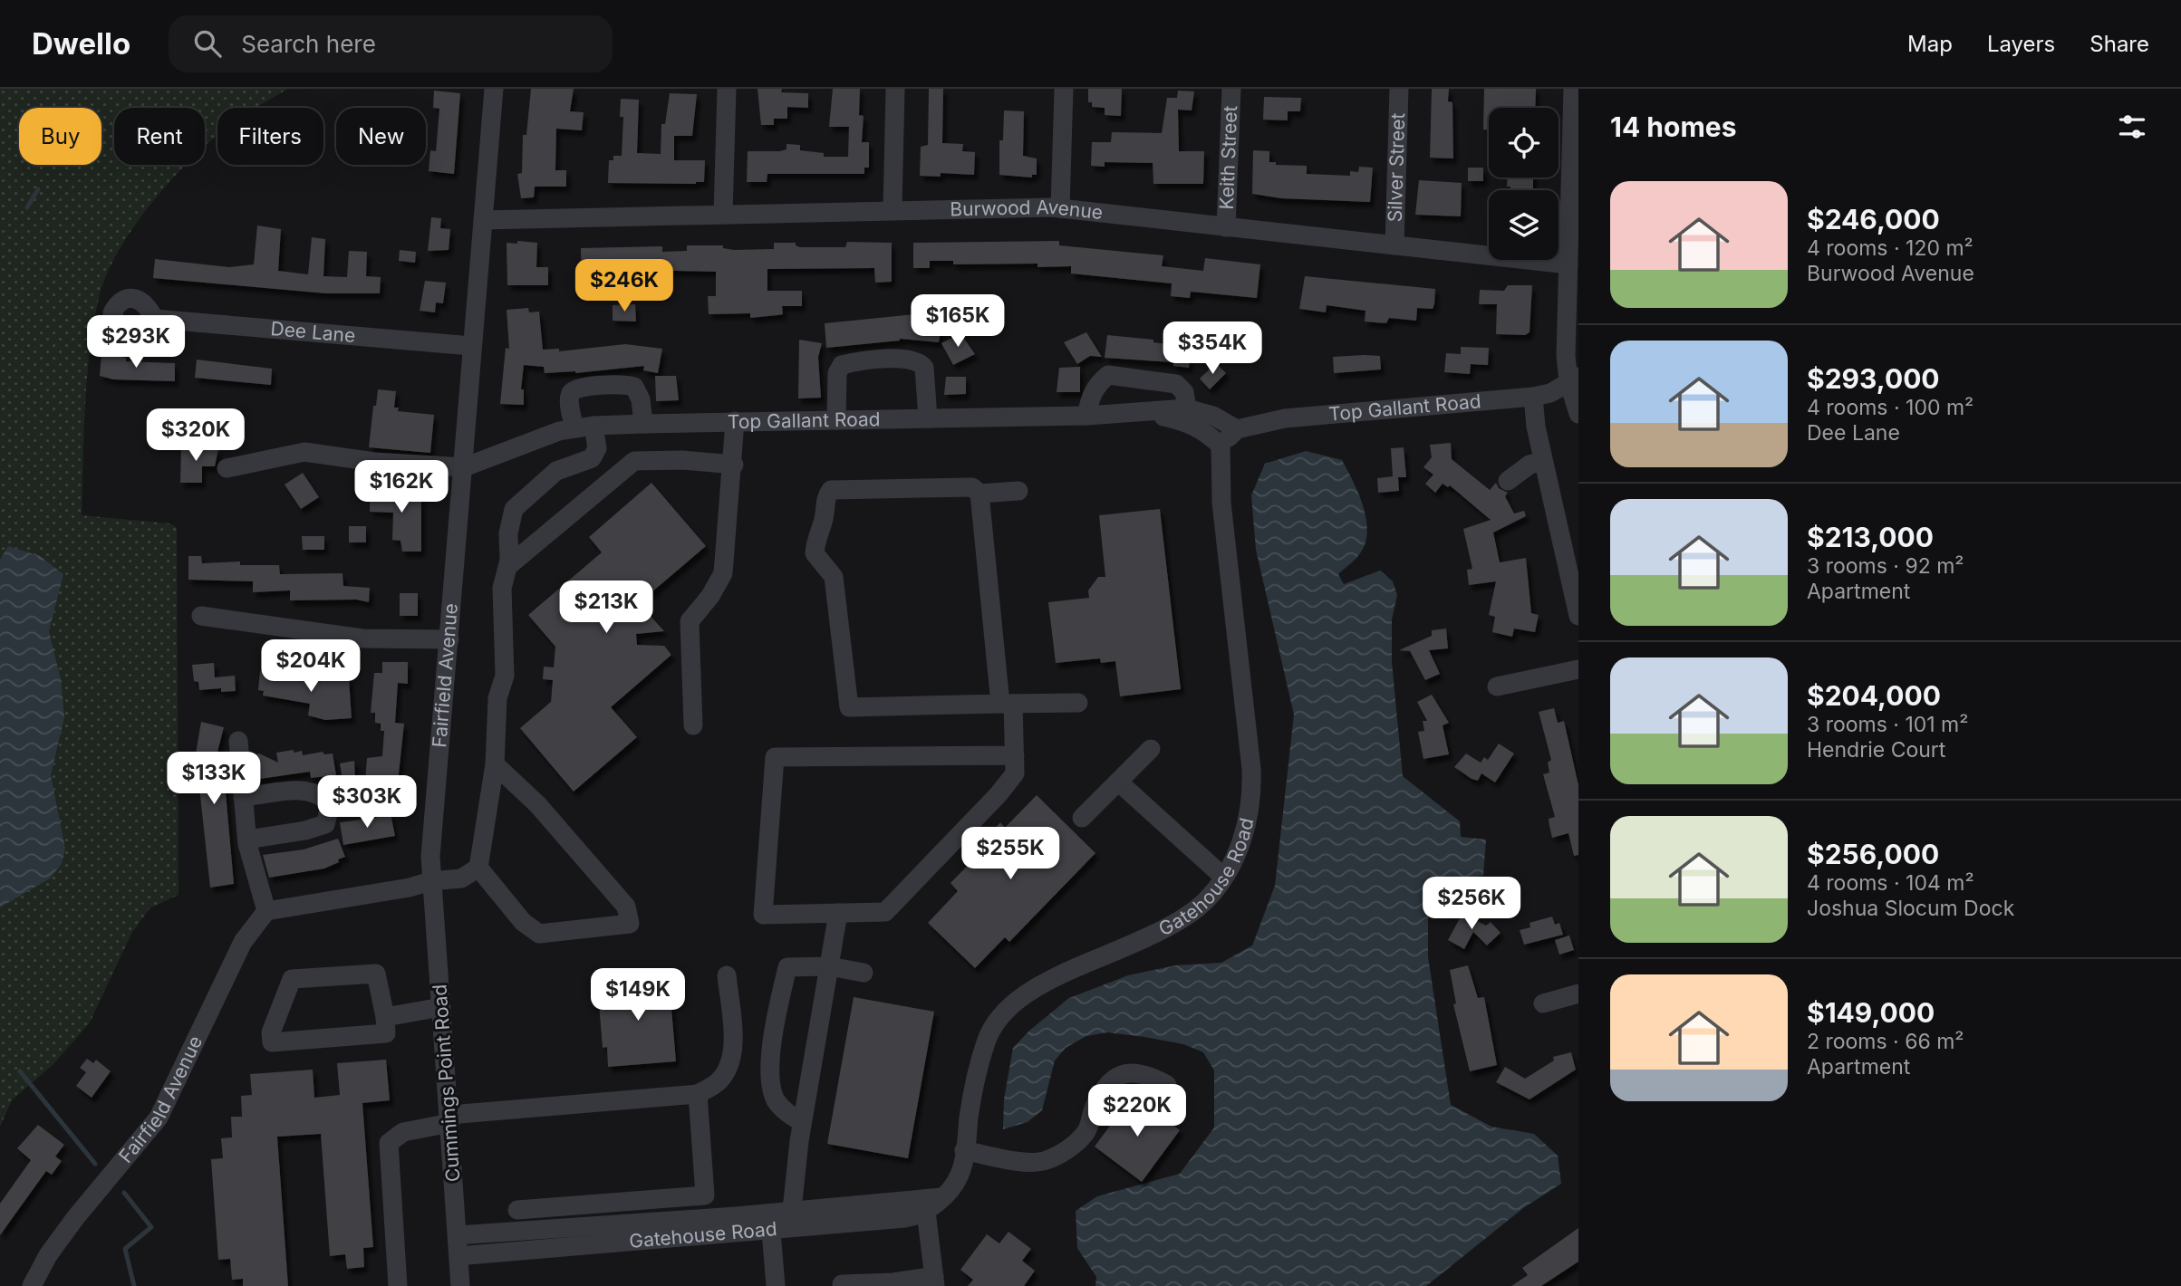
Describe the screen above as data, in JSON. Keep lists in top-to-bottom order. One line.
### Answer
{"streets":{"street":["Keith Street","Silver Street","Burwood Avenue","Dee Lane","Top Gallant Road","Fairfield Avenue","Gatehouse Road","Cummings Point Road"]},"crossings":[["Keith Street","Burwood Avenue"],["Silver Street","Burwood Avenue"],["Burwood Avenue","Fairfield Avenue"],["Dee Lane","Fairfield Avenue"],["Top Gallant Road","Fairfield Avenue"],["Top Gallant Road","Gatehouse Road"],["Fairfield Avenue","Cummings Point Road"],["Gatehouse Road","Cummings Point Road"]],"page":{"header":"Dwello","search":"Search here","nav":["Map","Layers","Share"],"heading":"14 homes","chip":["Buy","Rent","Filters","New"],"list":[{"name":"$246,000","note":"4 rooms · 120 m² · Burwood Avenue"},{"name":"$293,000","note":"4 rooms · 100 m² · Dee Lane"},{"name":"$213,000","note":"3 rooms · 92 m² · Apartment"},{"name":"$204,000","note":"3 rooms · 101 m² · Hendrie Court"},{"name":"$256,000","note":"4 rooms · 104 m² · Joshua Slocum Dock"},{"name":"$149,000","note":"2 rooms · 66 m² · Apartment"}],"price":["$246K","$165K","$293K","$354K","$320K","$162K","$213K","$204K","$133K","$303K","$255K","$256K","$149K","$220K"]}}
